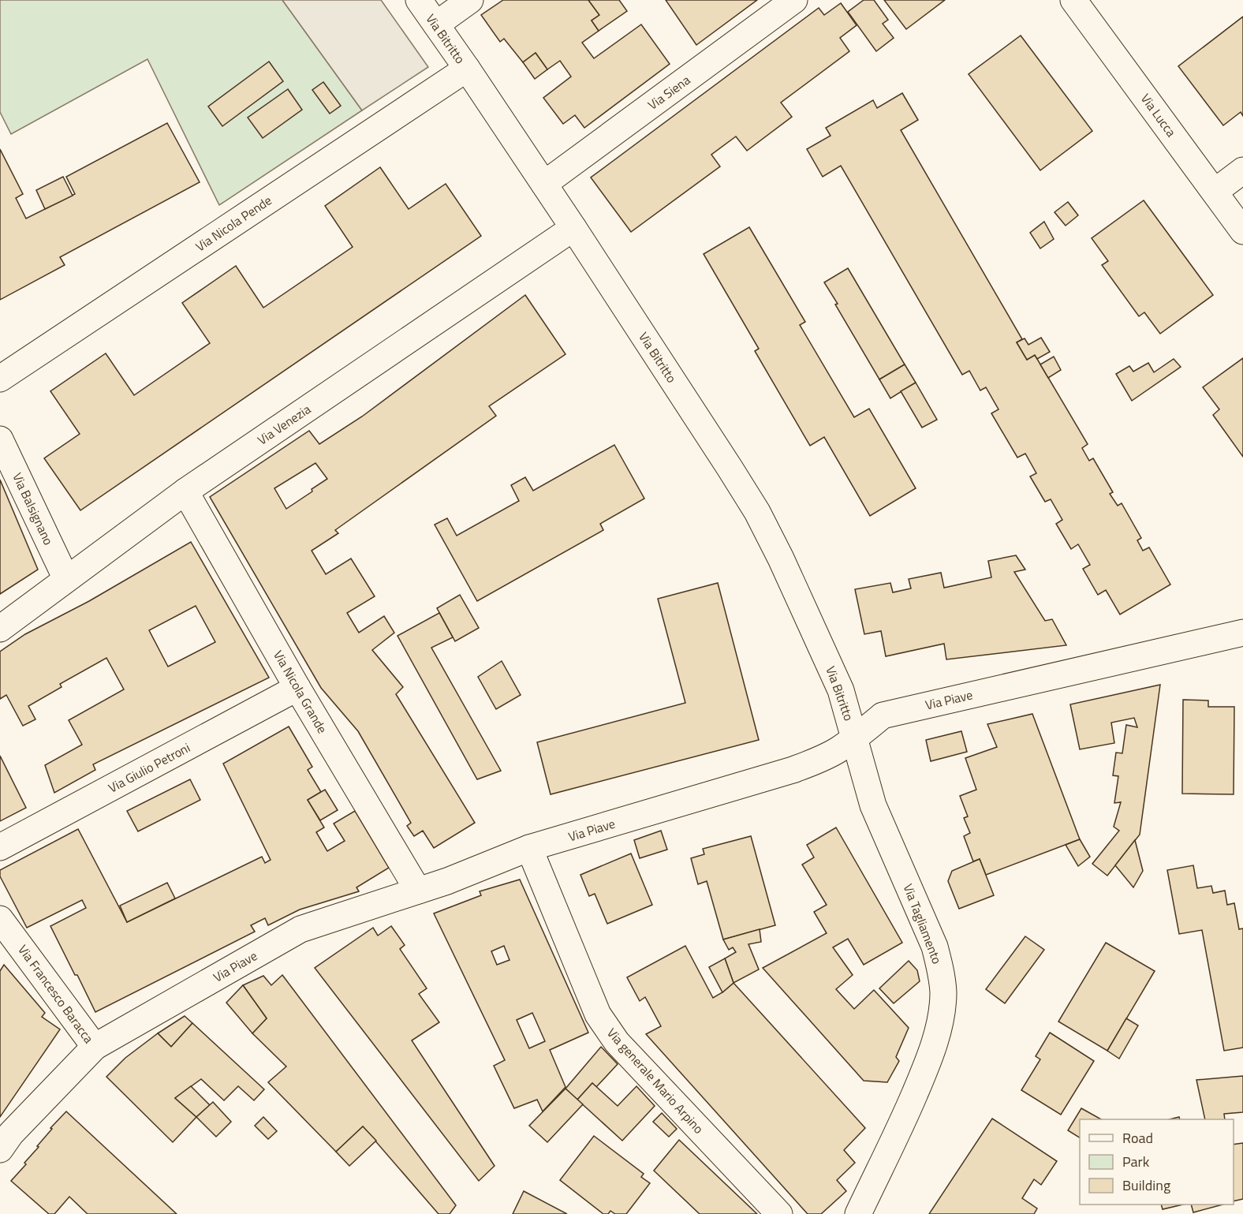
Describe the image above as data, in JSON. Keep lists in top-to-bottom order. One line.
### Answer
{"streets":{"street":["Via Bitritto","Via Siena","Via Lucca","Via Nicola Pende","Via Venezia","Via Balsignano","Via Nicola Grande","Via Piave","Via Giulio Petroni","Via Tagliamento","Via Francesco Baracca","Via generale Mario Arpino"]},"crossings":[["Via Bitritto","Via Siena"],["Via Bitritto","Via Nicola Pende"],["Via Bitritto","Via Venezia"],["Via Bitritto","Via Piave"],["Via Bitritto","Via Tagliamento"],["Via Venezia","Via Balsignano"],["Via Venezia","Via Nicola Grande"],["Via Nicola Grande","Via Piave"],["Via Nicola Grande","Via Giulio Petroni"],["Via Piave","Via Tagliamento"],["Via Piave","Via Francesco Baracca"],["Via Piave","Via generale Mario Arpino"]],"legend":["Road","Park","Building"]}
